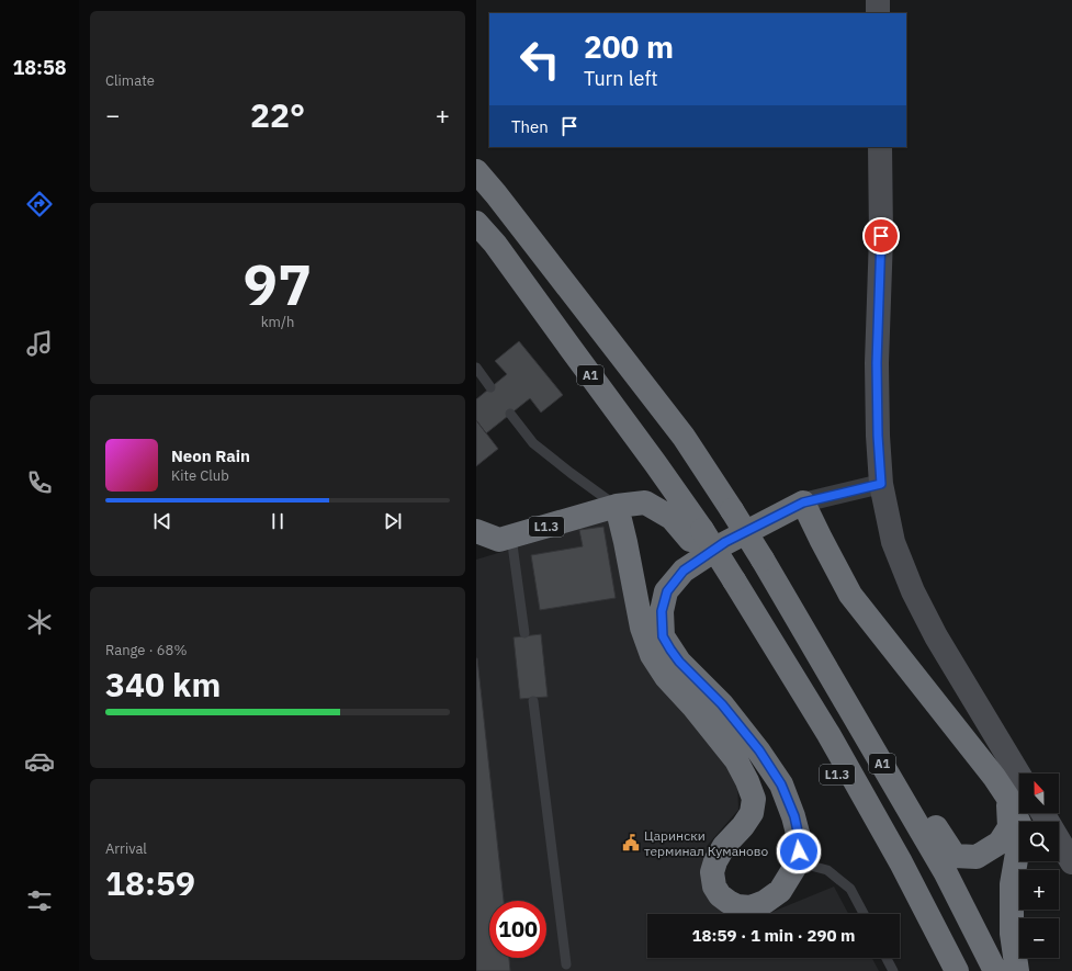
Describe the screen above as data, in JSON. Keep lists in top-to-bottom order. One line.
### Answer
{"streets":{"highway":["A1","L1.3"]},"crossings":[["A1","L1.3"]],"places":{"public building":["Царински терминал Куманово"]},"north":"top","page":{"tabs":"18:58","tile":["Climate",["97","km/h"],["Range · 68%","340 km"],["Arrival","18:59"]],"turn":["200 m","Turn left"],"heat":["−","22°","+"],"then":"Then","song":["Neon Rain","Kite Club"],"map_buttons":["+","−"],"limit":"100","trip":"18:59 · 1 min · 290 m"}}
